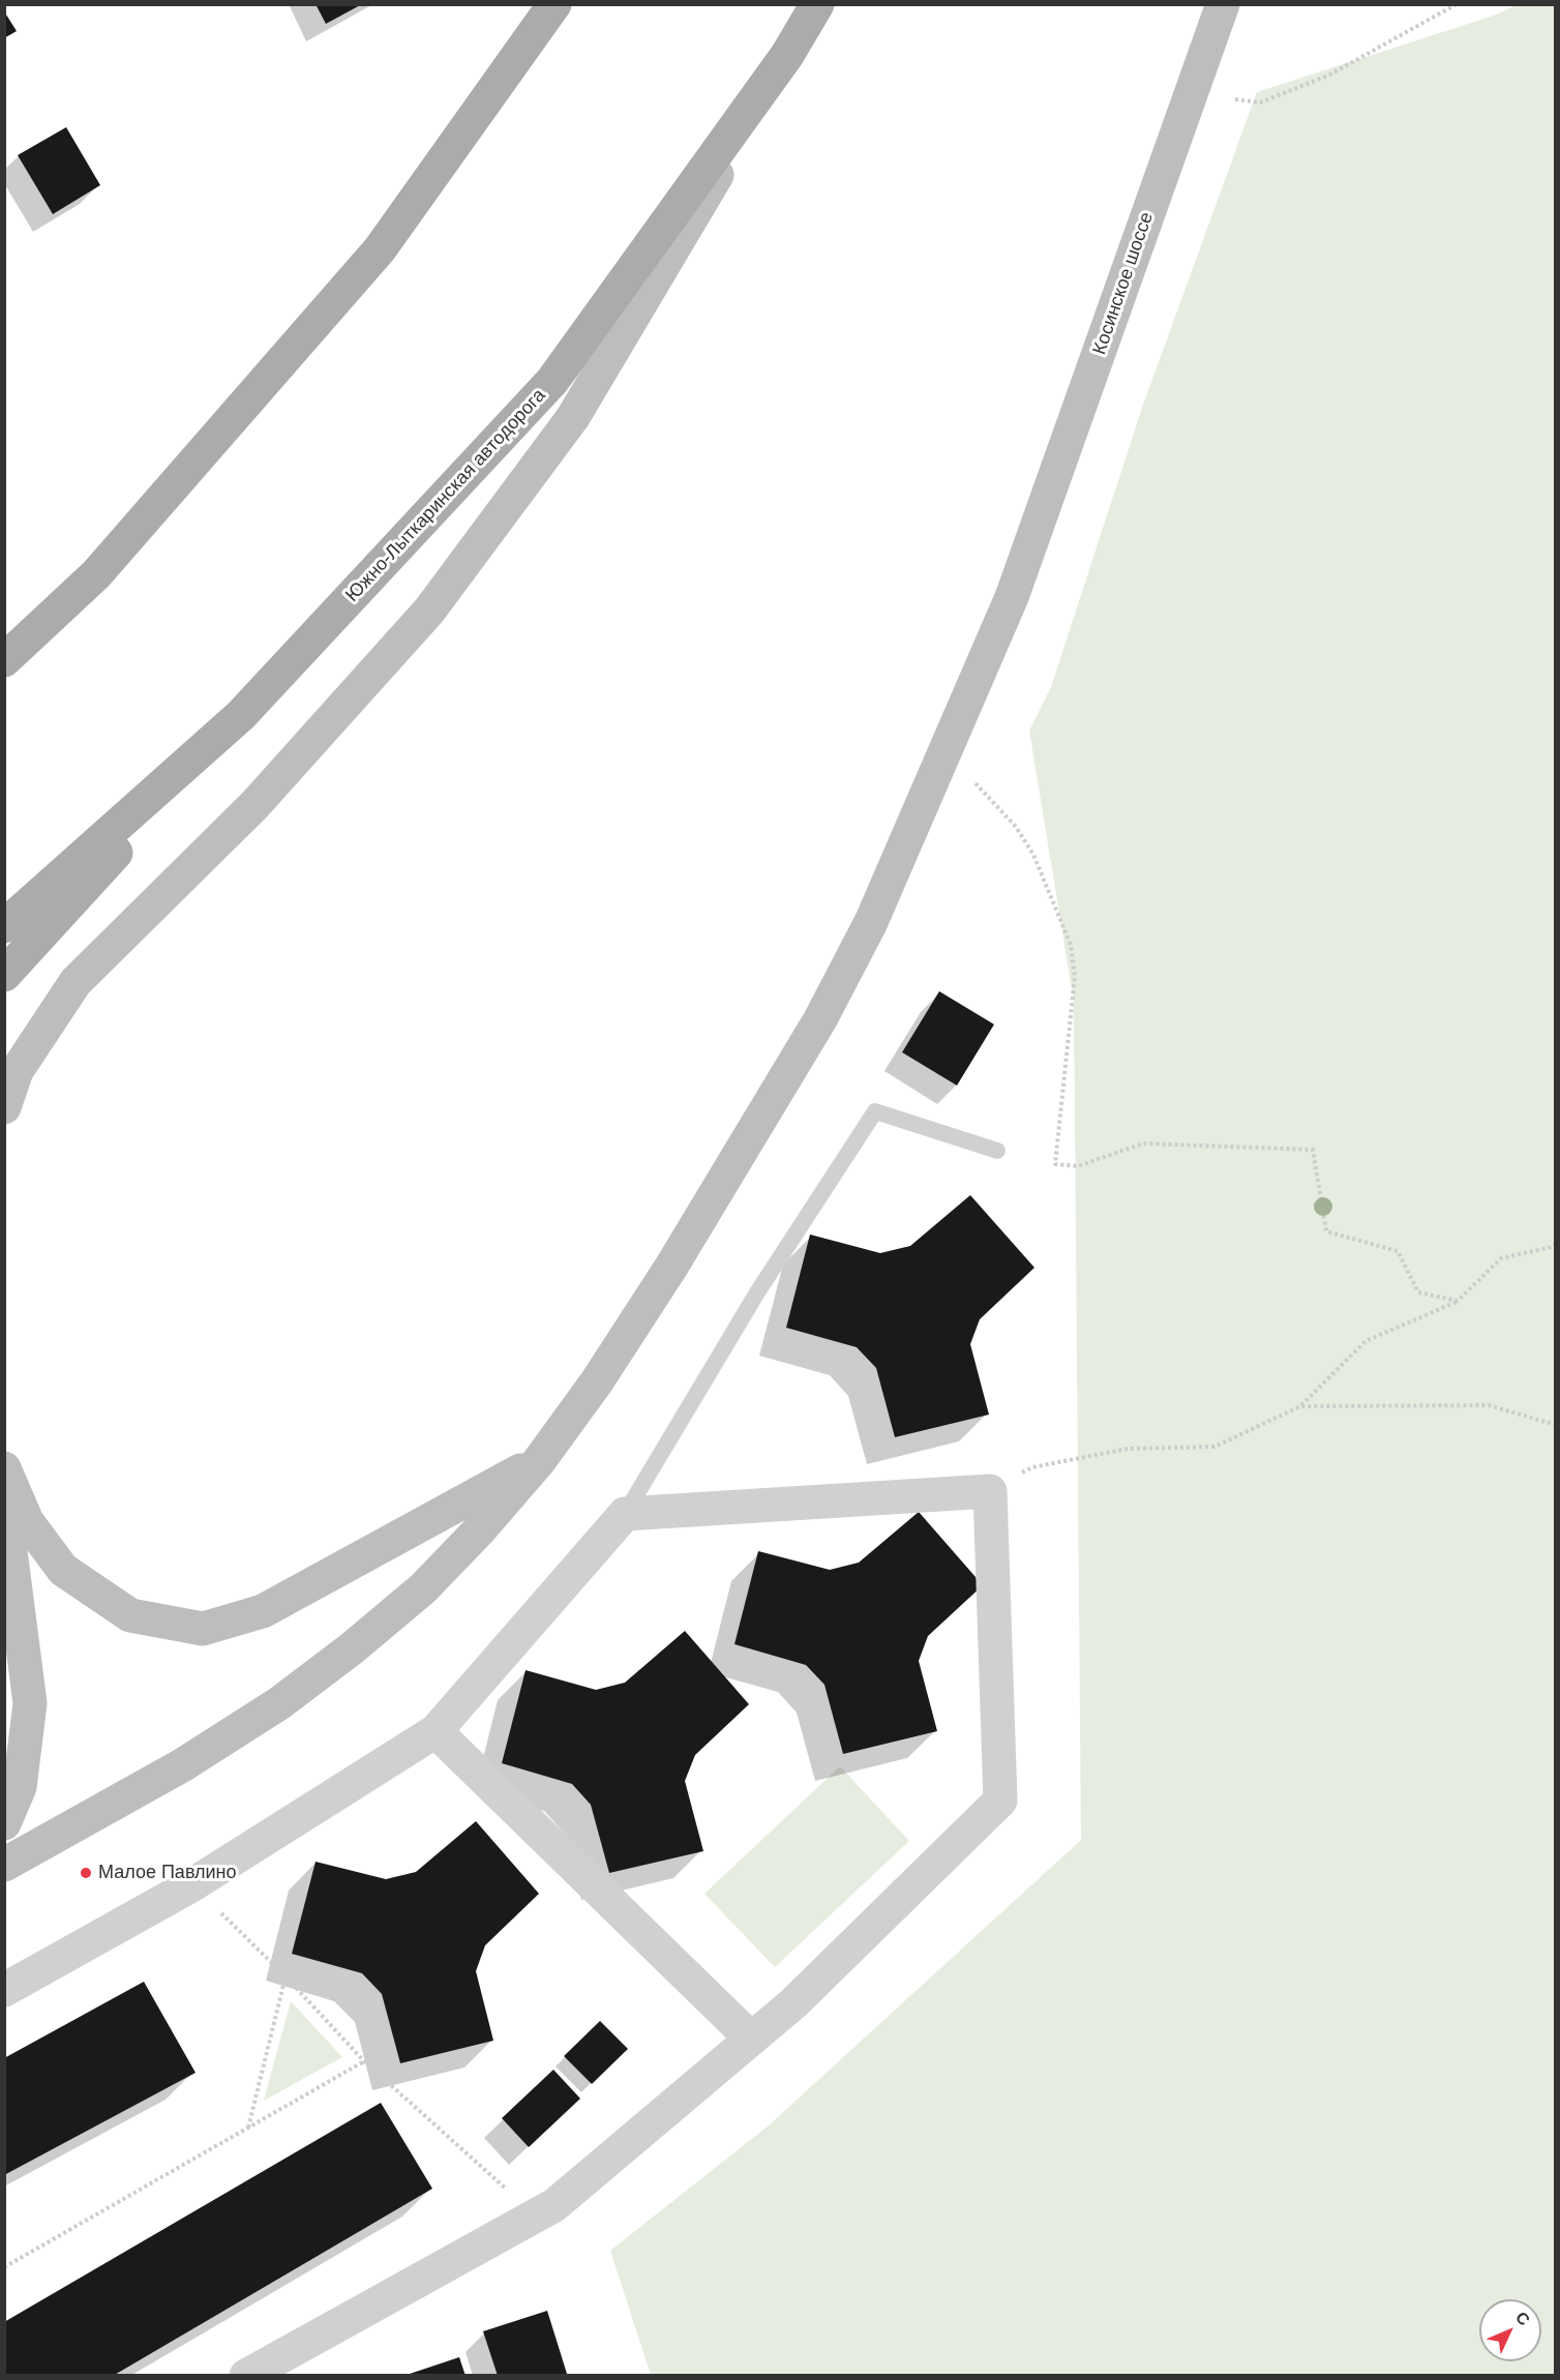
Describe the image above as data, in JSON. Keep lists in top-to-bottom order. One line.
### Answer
{"streets":{"main road":["Косинское шоссе","Южно-Лыткаринская автодорога"]},"places":["Малое Павлино"],"north":"top right"}
